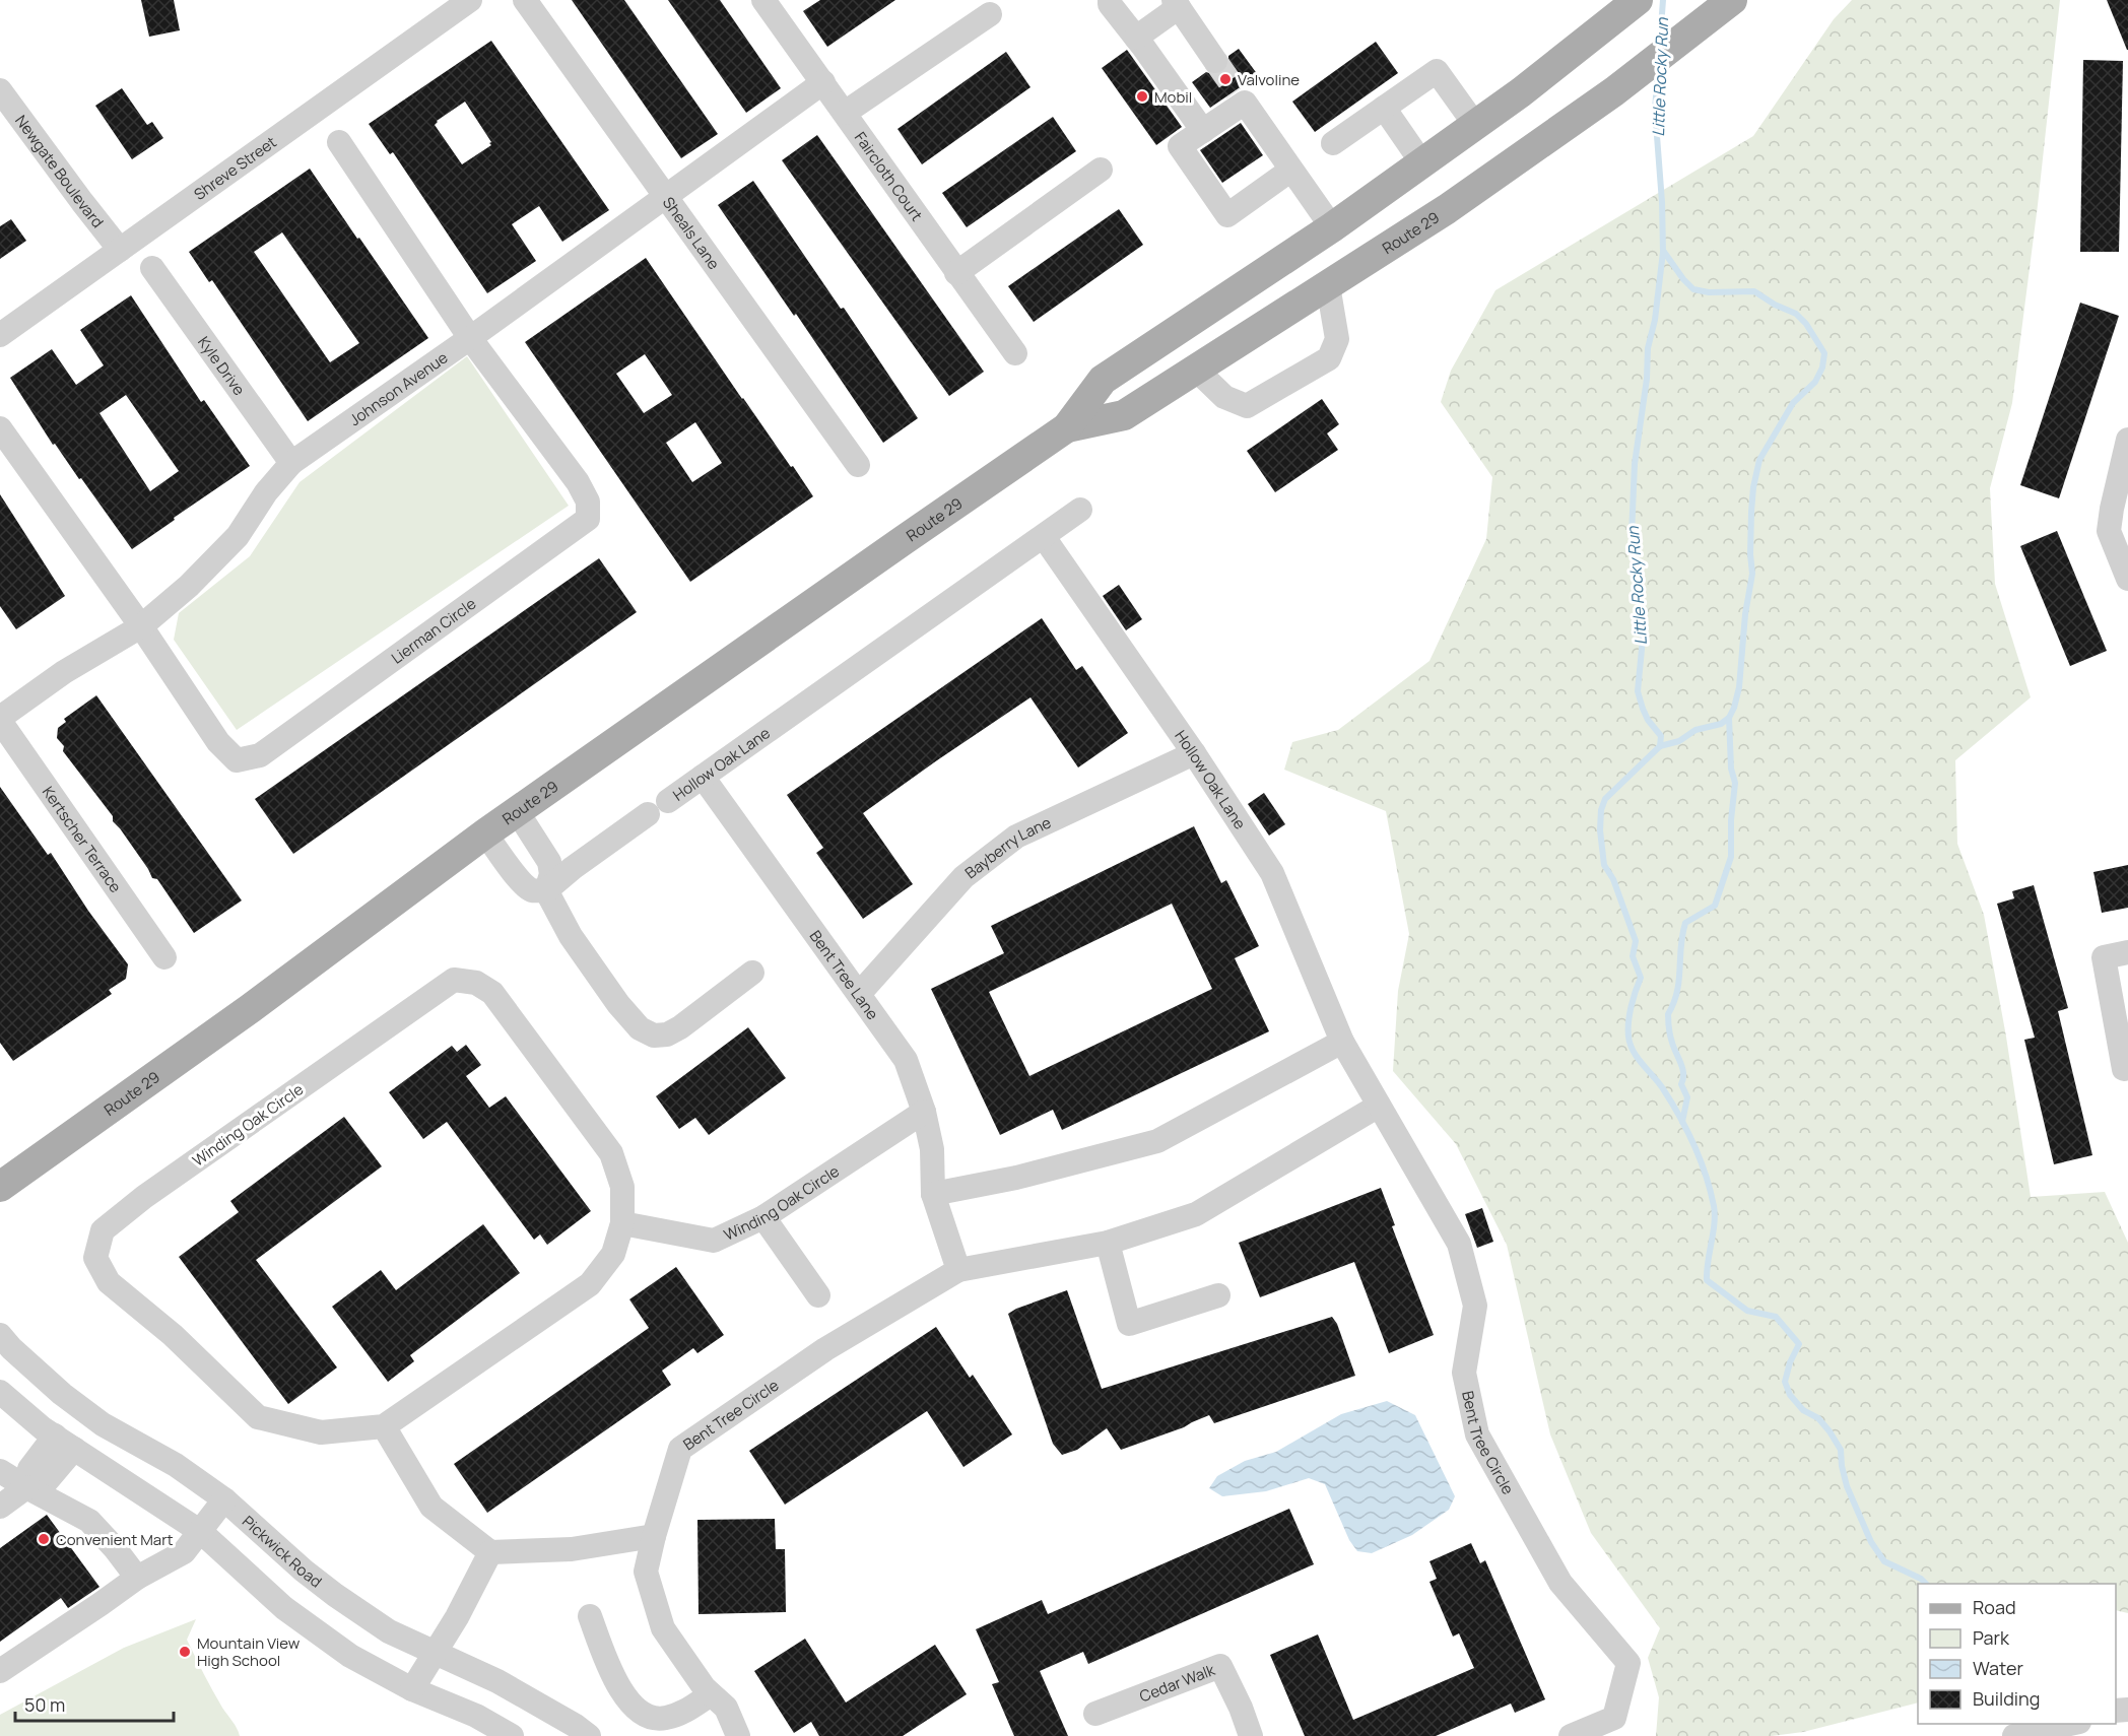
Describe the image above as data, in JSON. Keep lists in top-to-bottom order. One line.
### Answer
{"streets":{"main road":["Route 29"],"street":["Shreve Street","Newgate Boulevard","Faircloth Court","Sheals Lane","Kyle Drive","Johnson Avenue","Lierman Circle","Hollow Oak Lane","Kertscher Terrace","Bayberry Lane","Bent Tree Lane","Winding Oak Circle","Bent Tree Circle","Pickwick Road","Cedar Walk"]},"crossings":[["Shreve Street","Newgate Boulevard"],["Faircloth Court","Johnson Avenue"],["Sheals Lane","Johnson Avenue"],["Kyle Drive","Johnson Avenue"],["Johnson Avenue","Lierman Circle"],["Johnson Avenue","Kertscher Terrace"],["Hollow Oak Lane","Bayberry Lane"],["Hollow Oak Lane","Bent Tree Lane"],["Hollow Oak Lane","Bent Tree Circle"],["Bayberry Lane","Bent Tree Lane"],["Bent Tree Lane","Winding Oak Circle"]],"water":["Little Rocky Run"],"places":["Valvoline","Mobil","Convenient Mart","Mountain View High School"],"legend":["Road","Park","Water","Building"],"scale_bar":"50 m"}
